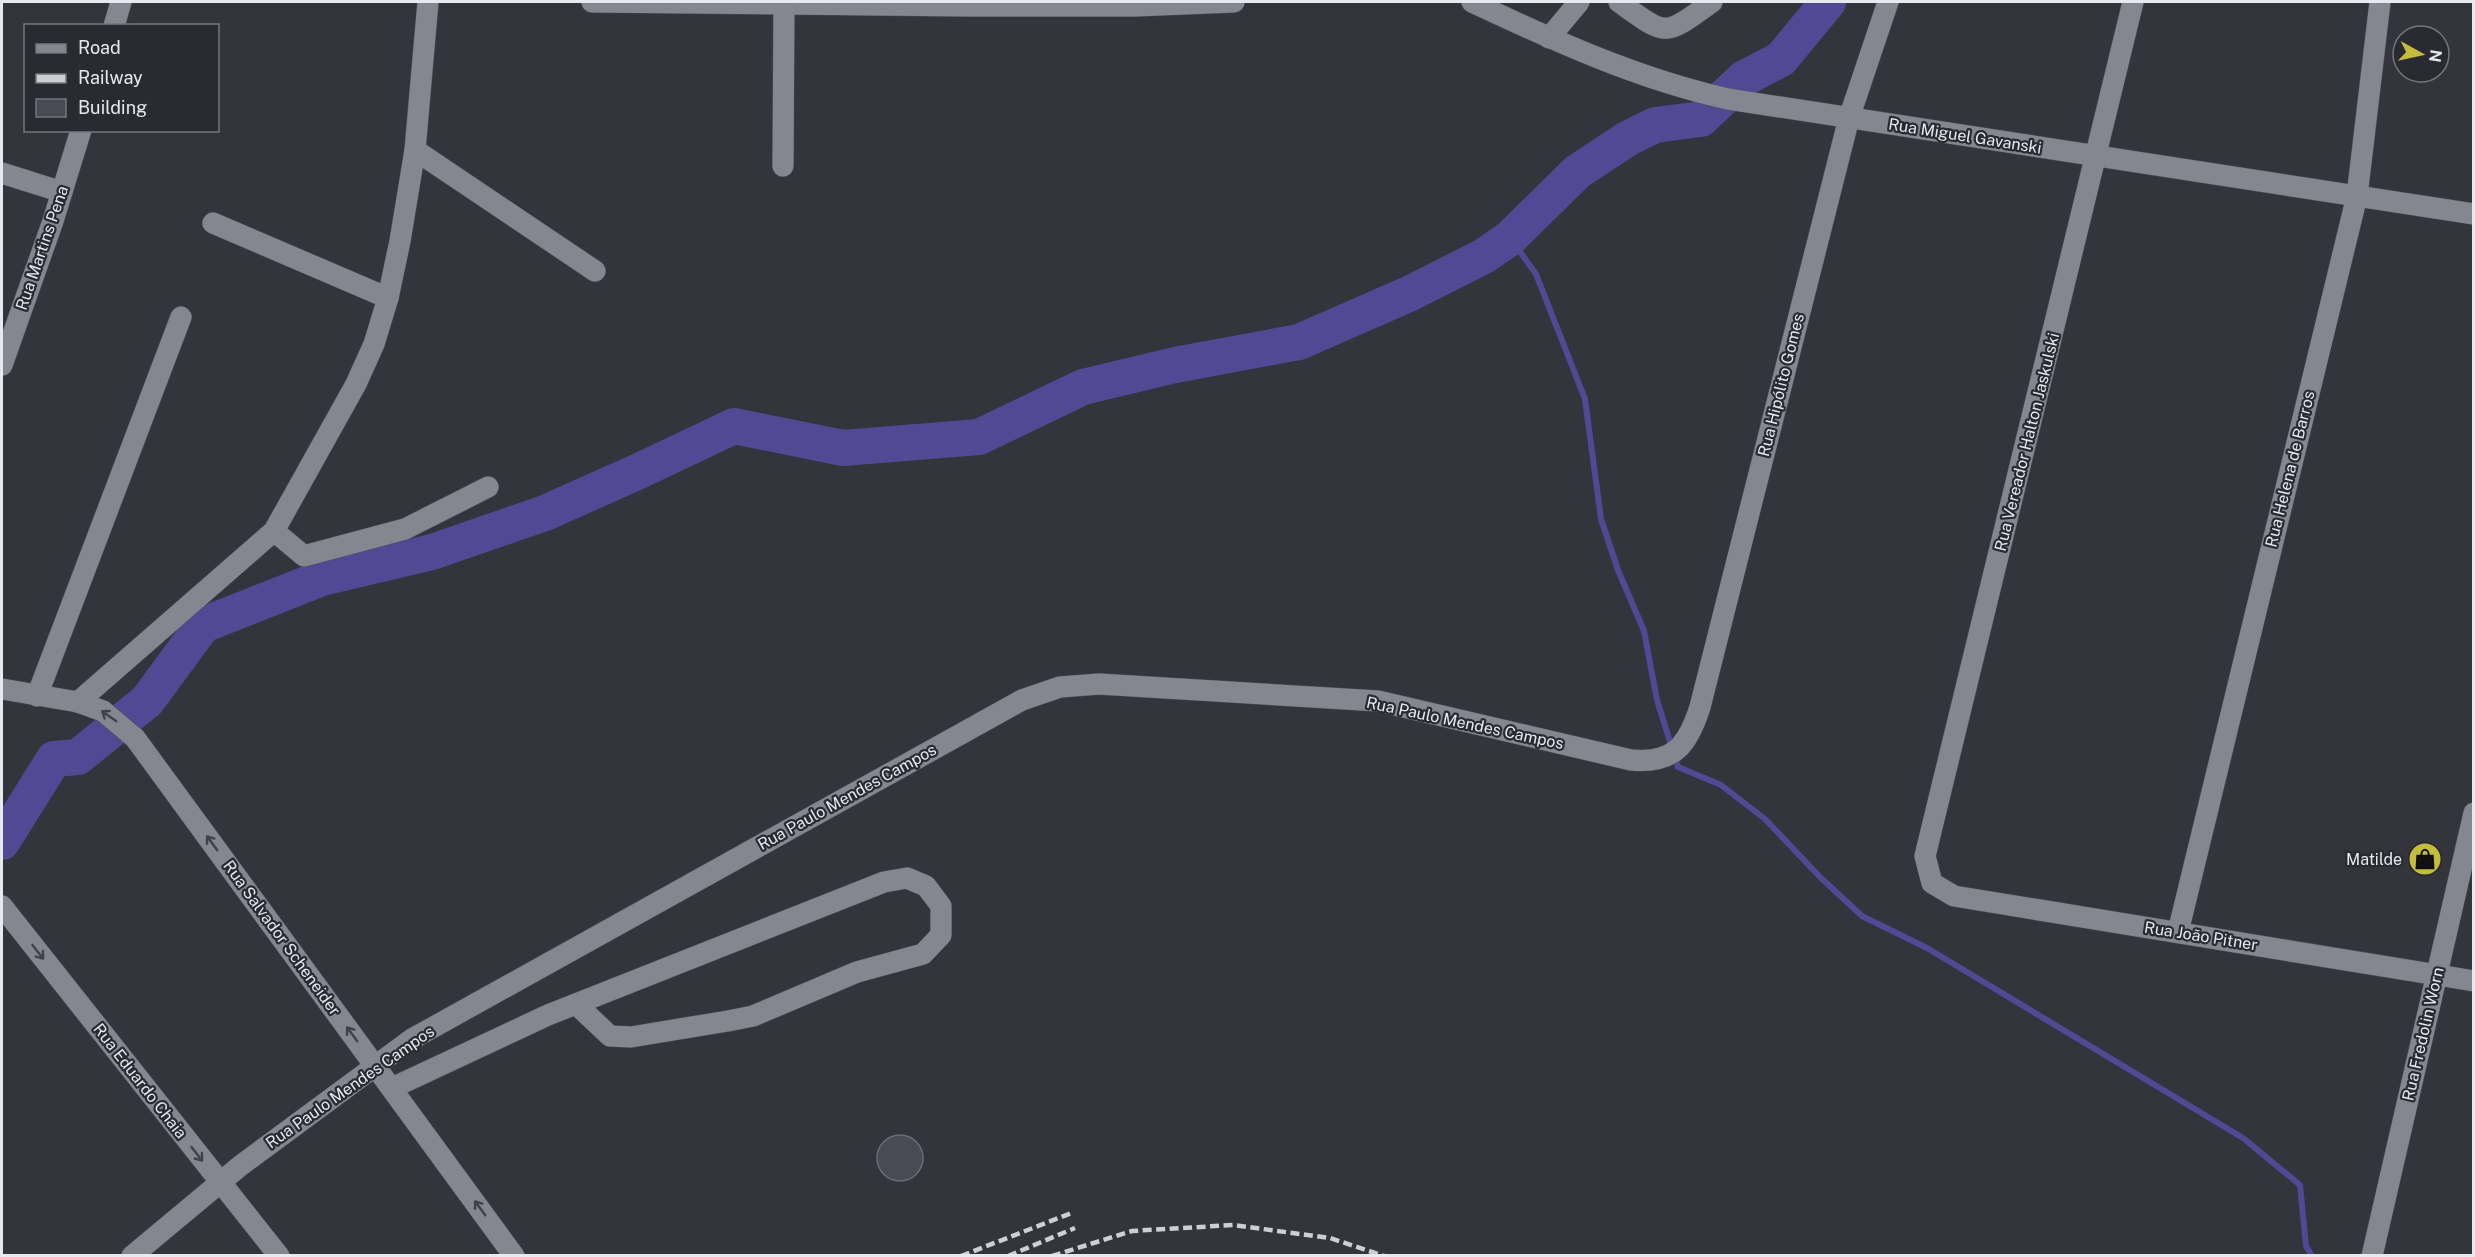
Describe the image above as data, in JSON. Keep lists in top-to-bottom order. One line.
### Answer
{"streets":{"street":["Rua Miguel Gavanski","Rua Martins Pena","Rua Hipólito Gomes","Rua Vereador Halton Jaskulski","Rua Helena de Barros","Rua Paulo Mendes Campos","Rua João Pitner","Rua Salvador Scheneider","Rua Fredolin Worn","Rua Eduardo Chaia"]},"crossings":[["Rua Miguel Gavanski","Rua Hipólito Gomes"],["Rua Miguel Gavanski","Rua Vereador Halton Jaskulski"],["Rua Miguel Gavanski","Rua Helena de Barros"],["Rua Hipólito Gomes","Rua Paulo Mendes Campos"],["Rua Vereador Halton Jaskulski","Rua João Pitner"],["Rua Helena de Barros","Rua João Pitner"],["Rua Paulo Mendes Campos","Rua Salvador Scheneider"],["Rua Paulo Mendes Campos","Rua Eduardo Chaia"],["Rua João Pitner","Rua Fredolin Worn"]],"one_way":["Rua Salvador Scheneider","Rua Eduardo Chaia"],"places":{"shop":["Matilde"]},"legend":["Road","Railway","Building"],"north":"right"}
